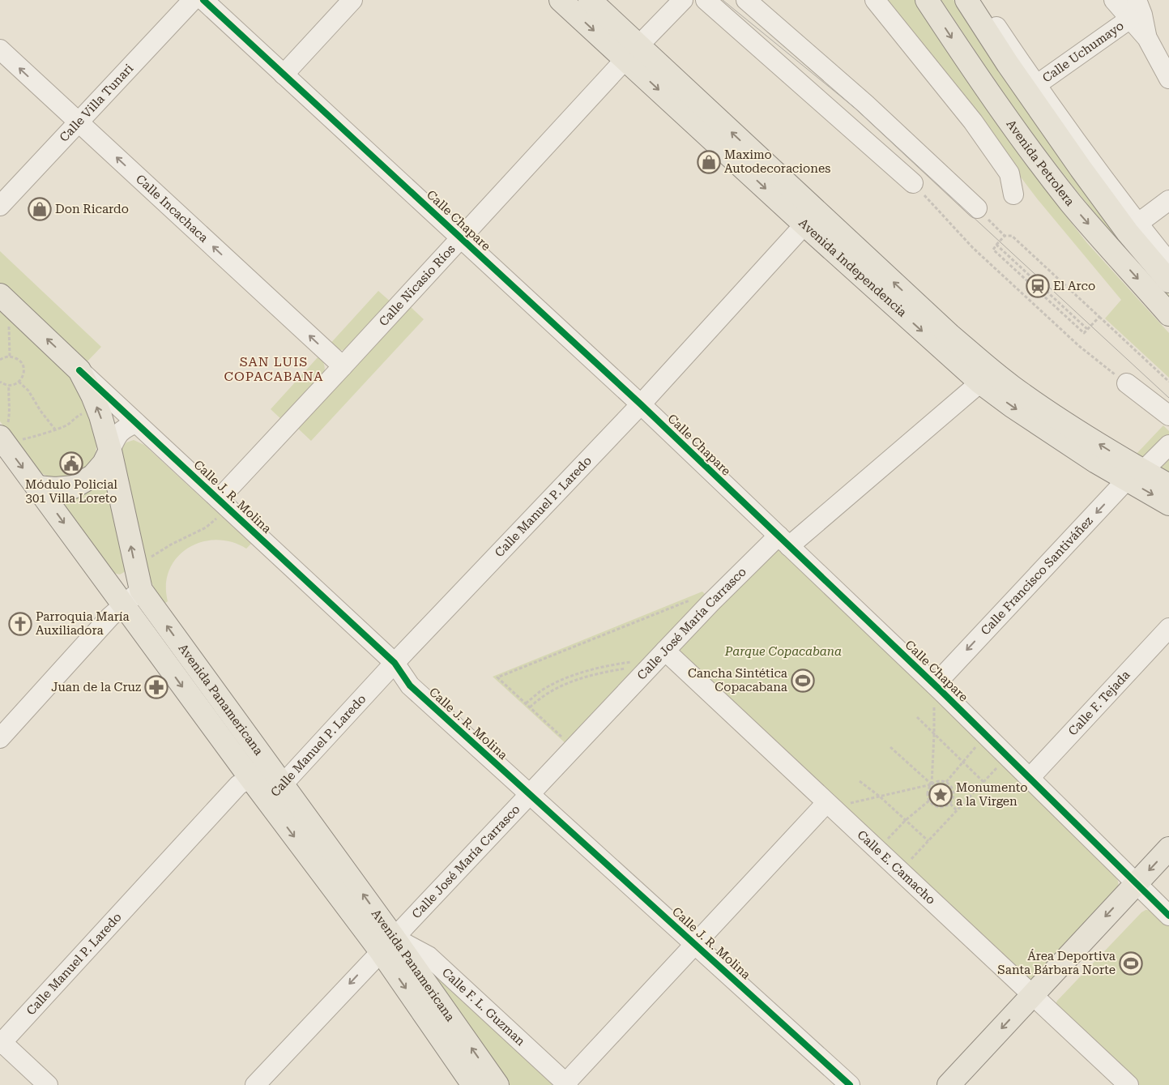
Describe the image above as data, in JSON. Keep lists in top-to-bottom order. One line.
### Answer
{"streets":{"main road":["Avenida Petrolera","Avenida Independencia","Avenida Panamericana"],"street":["Calle Uchumayo","Calle Villa Tunari","Calle Incachaca","Calle Chapare","Calle Nicasio Ríos","Calle J. R. Molina","Calle Manuel P. Laredo","Calle Francisco Santiváñez","Calle José María Carrasco","Calle F. Tejada","Calle E. Camacho","Calle F. L. Guzman"]},"crossings":[["Calle Villa Tunari","Calle Incachaca"],["Calle Incachaca","Calle Nicasio Ríos"],["Calle Chapare","Calle Nicasio Ríos"],["Calle Chapare","Calle Manuel P. Laredo"],["Calle Chapare","Calle Francisco Santiváñez"],["Calle Chapare","Calle José María Carrasco"],["Calle Chapare","Calle F. Tejada"],["Avenida Independencia","Calle Nicasio Ríos"],["Avenida Independencia","Calle Manuel P. Laredo"],["Avenida Independencia","Calle Francisco Santiváñez"],["Avenida Independencia","Calle José María Carrasco"],["Calle Nicasio Ríos","Calle J. R. Molina"],["Calle J. R. Molina","Calle Manuel P. Laredo"],["Calle J. R. Molina","Calle José María Carrasco"],["Calle J. R. Molina","Avenida Panamericana"],["Calle Manuel P. Laredo","Avenida Panamericana"],["Calle José María Carrasco","Avenida Panamericana"],["Calle José María Carrasco","Calle E. Camacho"],["Calle José María Carrasco","Calle F. L. Guzman"],["Avenida Panamericana","Calle F. L. Guzman"]],"one_way":["Calle Incachaca","Calle Francisco Santiváñez"],"districts":["SAN LUIS COPACABANA"],"parks":["Parque Copacabana"],"places":{"shop":["Maximo Autodecoraciones","Don Ricardo"],"station":["El Arco"],"public building":["Módulo Policial 301 Villa Loreto"],"church":["Parroquia María Auxiliadora"],"sports":["Cancha Sintética Copacabana","Área Deportiva Santa Bárbara Norte"],"pharmacy":["Juan de la Cruz"],"place":["Monumento a la Virgen"]}}
